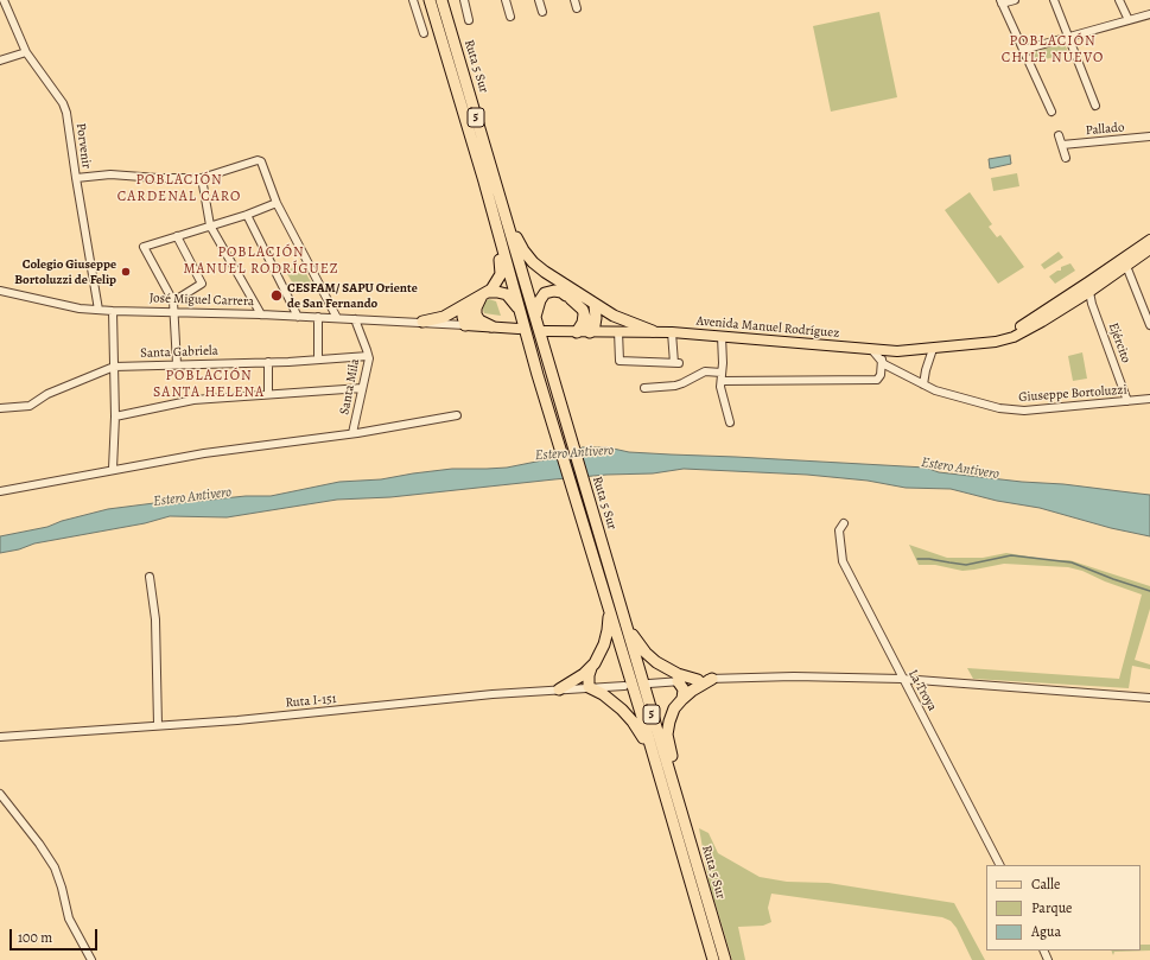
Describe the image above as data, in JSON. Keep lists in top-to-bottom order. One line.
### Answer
{"streets":{"highway":["Ruta 5 Sur","5"],"main road":["José Miguel Carrera","Avenida Manuel Rodríguez"],"street":["Pallado","Porvenir","Ejército","Santa Gabriela","Santa Mila","Giuseppe Bortoluzzi","La Troya","Ruta I-151"]},"crossings":[["Porvenir","José Miguel Carrera"],["José Miguel Carrera","Santa Mila"],["Avenida Manuel Rodríguez","Ejército"],["Avenida Manuel Rodríguez","Giuseppe Bortoluzzi"],["Ejército","Giuseppe Bortoluzzi"],["Santa Gabriela","Santa Mila"]],"districts":["POBLACIÓN CHILE NUEVO","POBLACIÓN CARDENAL CARO","POBLACIÓN MANUEL RODRÍGUEZ","POBLACIÓN SANTA HELENA"],"water":["Estero Antivero"],"places":["Colegio Giuseppe Bortoluzzi de Felip","CESFAM/ SAPU Oriente de San Fernando"],"legend":["Calle","Parque","Agua"],"scale_bar":"100 m"}
